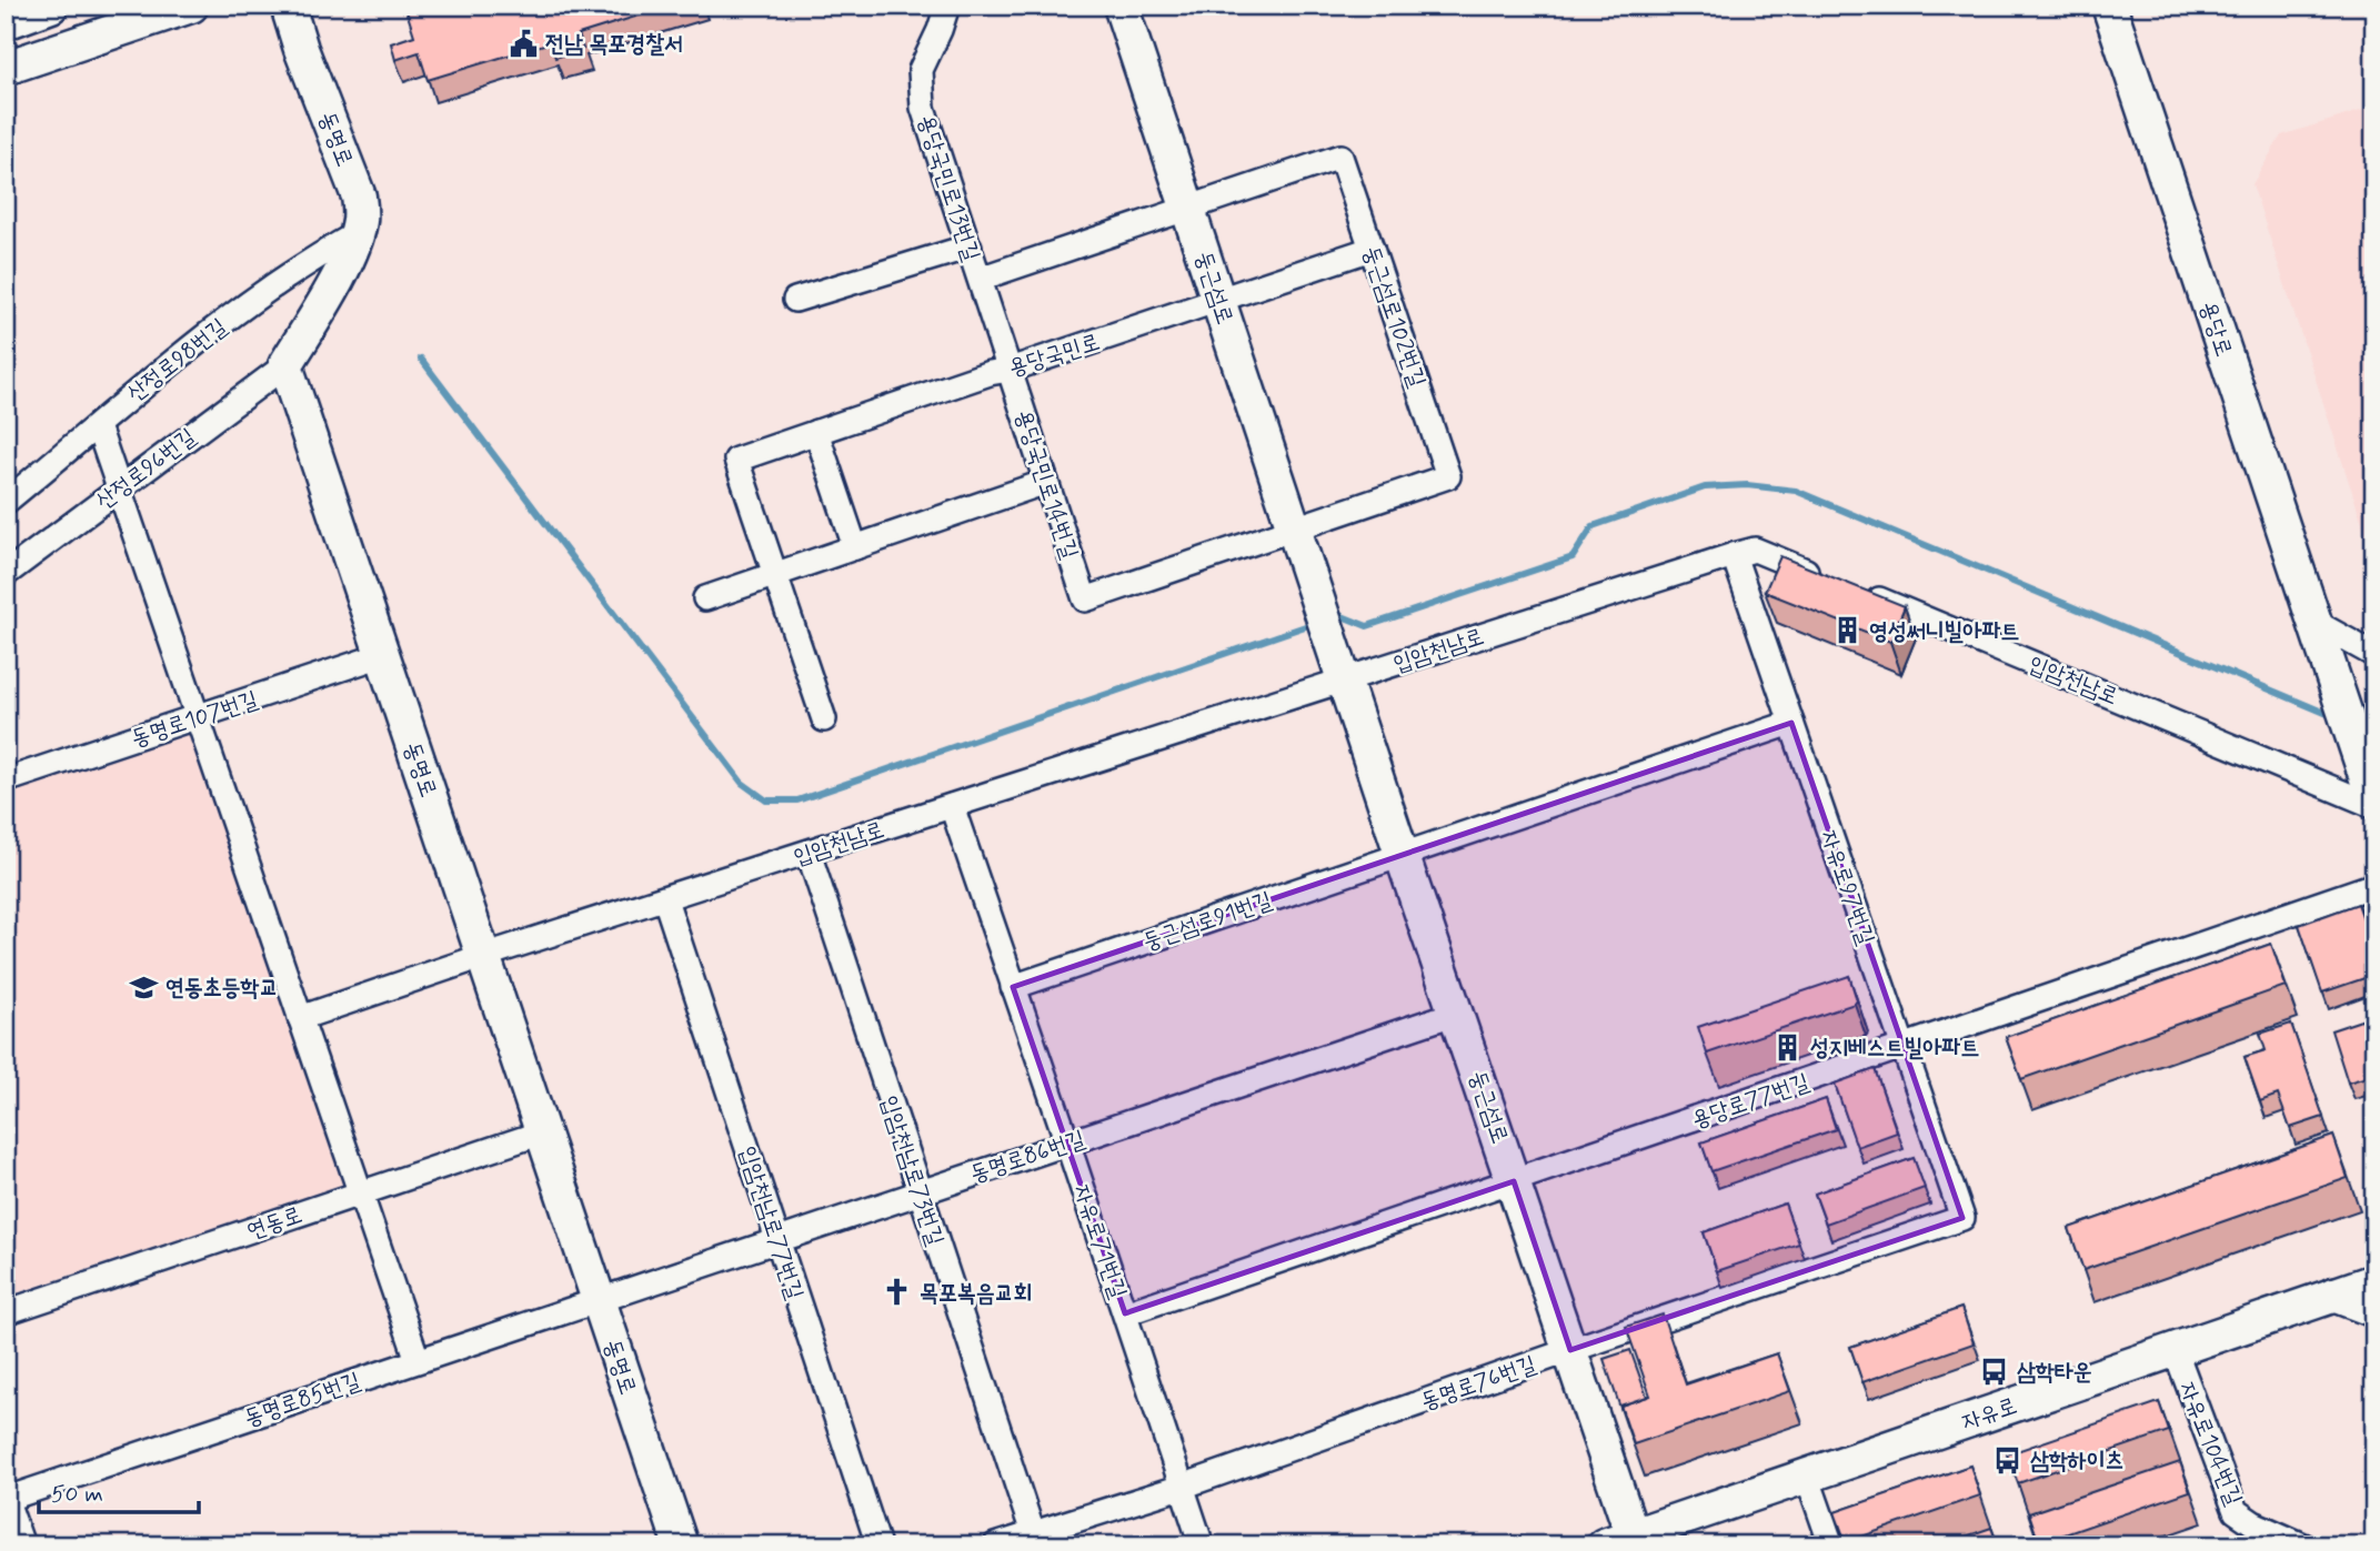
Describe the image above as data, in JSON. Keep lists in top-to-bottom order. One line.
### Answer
{"streets":{"street":["동명로","용당국민로13번길","둥근섬로","둥근섬로102번길","용당로","용당국민로","산정로98번길","산정로96번길","용당국민로14번길","입암천남로","동명로107번길","자유로97번길","둥근섬로91번길","용당로77번길","동명로86번길","입암천남로73번길","연동로","입암천남로77번길","자유로71번길","동명로76번길","동명로85번길","자유로","자유로104번길"]},"crossings":[["동명로","산정로98번길"],["동명로","산정로96번길"],["동명로","입암천남로"],["동명로","동명로107번길"],["동명로","동명로86번길"],["동명로","연동로"],["동명로","동명로85번길"],["용당국민로13번길","용당국민로"],["용당국민로13번길","용당국민로14번길"],["둥근섬로","둥근섬로102번길"],["둥근섬로","용당국민로"],["둥근섬로","용당국민로14번길"],["둥근섬로","입암천남로"],["둥근섬로","둥근섬로91번길"],["둥근섬로","용당로77번길"],["둥근섬로","동명로86번길"],["둥근섬로","동명로76번길"],["둥근섬로","자유로"],["둥근섬로102번길","용당국민로"],["둥근섬로102번길","용당국민로14번길"],["용당로","입암천남로"],["용당국민로","용당국민로14번길"],["입암천남로","자유로97번길"],["입암천남로","입암천남로73번길"],["입암천남로","입암천남로77번길"],["입암천남로","자유로71번길"],["자유로97번길","둥근섬로91번길"],["자유로97번길","용당로77번길"],["자유로97번길","동명로76번길"],["둥근섬로91번길","자유로71번길"],["용당로77번길","자유로71번길"],["동명로86번길","입암천남로73번길"],["동명로86번길","입암천남로77번길"],["동명로86번길","자유로71번길"],["동명로86번길","동명로85번길"],["입암천남로73번길","동명로76번길"],["자유로71번길","동명로76번길"],["자유로","자유로104번길"]],"places":{"public building":["전남 목포경찰서"],"building":["영성써니빌아파트","성지베스트빌아파트"],"school or university":["연동초등학교"],"church":["목포복음교회"],"bus stop":["삼학타운","삼학하이츠"]},"scale_bar":"50 m"}
